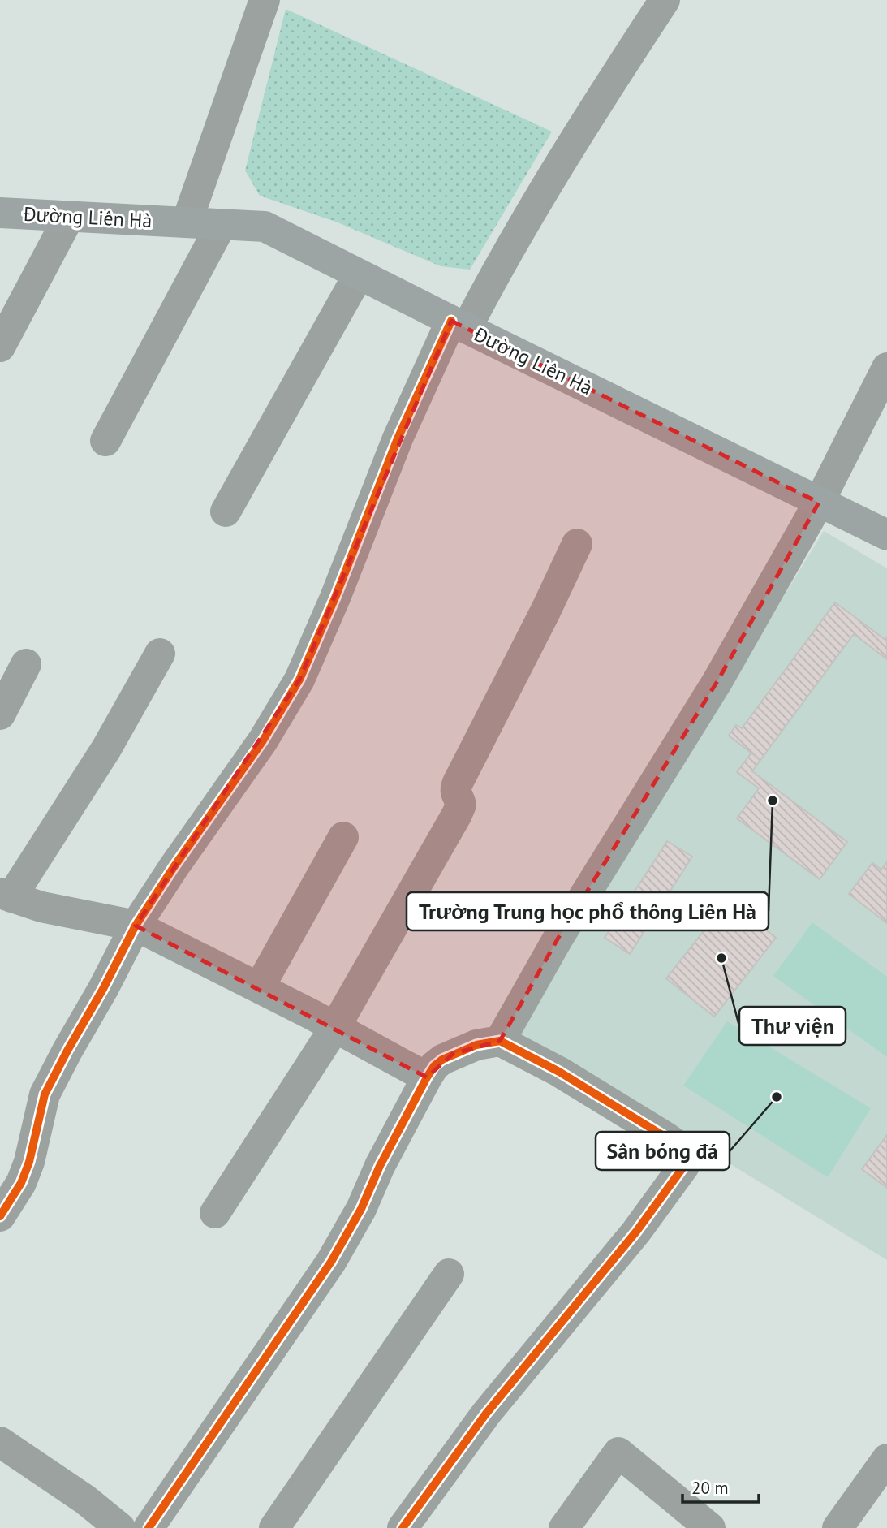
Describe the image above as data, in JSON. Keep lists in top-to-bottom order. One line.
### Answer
{"streets":{"main road":["Đường Liên Hà"]},"places":["Trường Trung học phổ thông Liên Hà","Thư viện","Sân bóng đá"],"scale_bar":"20 m"}
